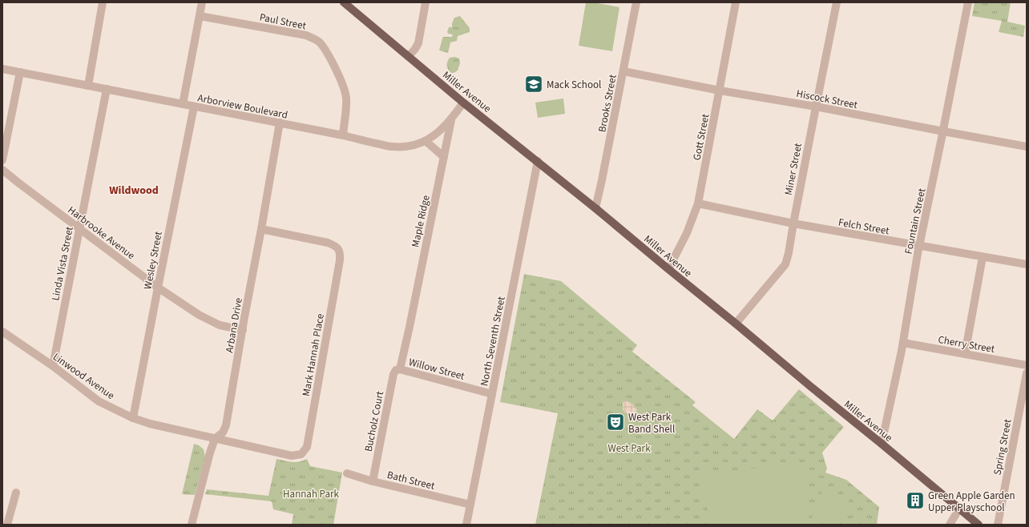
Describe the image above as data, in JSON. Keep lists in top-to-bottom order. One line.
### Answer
{"streets":{"main road":["Miller Avenue"],"street":["Paul Street","Hiscock Street","Brooks Street","Arborview Boulevard","Gott Street","Miner Street","Maple Ridge","Fountain Street","Felch Street","Harbrooke Avenue","Wesley Street","Linda Vista Street","Arbana Drive","North Seventh Street","Cherry Street","Mark Hannah Place","Willow Street","Linwood Avenue","Bucholz Court","Spring Street","Bath Street"]},"crossings":[["Paul Street","Arborview Boulevard"],["Miller Avenue","Brooks Street"],["Miller Avenue","Arborview Boulevard"],["Miller Avenue","Gott Street"],["Miller Avenue","Miner Street"],["Miller Avenue","Fountain Street"],["Miller Avenue","North Seventh Street"],["Hiscock Street","Brooks Street"],["Hiscock Street","Gott Street"],["Hiscock Street","Miner Street"],["Hiscock Street","Fountain Street"],["Arborview Boulevard","Maple Ridge"],["Arborview Boulevard","Wesley Street"],["Arborview Boulevard","Linda Vista Street"],["Arborview Boulevard","Arbana Drive"],["Gott Street","Felch Street"],["Miner Street","Felch Street"],["Maple Ridge","Willow Street"],["Fountain Street","Felch Street"],["Fountain Street","Cherry Street"],["Harbrooke Avenue","Wesley Street"],["Harbrooke Avenue","Linda Vista Street"],["Harbrooke Avenue","Arbana Drive"],["Wesley Street","Linwood Avenue"],["Linda Vista Street","Linwood Avenue"],["Arbana Drive","Mark Hannah Place"],["Arbana Drive","Linwood Avenue"],["North Seventh Street","Willow Street"],["North Seventh Street","Bath Street"],["Mark Hannah Place","Linwood Avenue"],["Willow Street","Bucholz Court"],["Bucholz Court","Bath Street"]],"districts":["Wildwood"],"parks":["West Park","Hannah Park"],"places":{"school or university":["Mack School"],"theatre":["West Park Band Shell"],"building":["Green Apple Garden Upper Playschool"]}}
